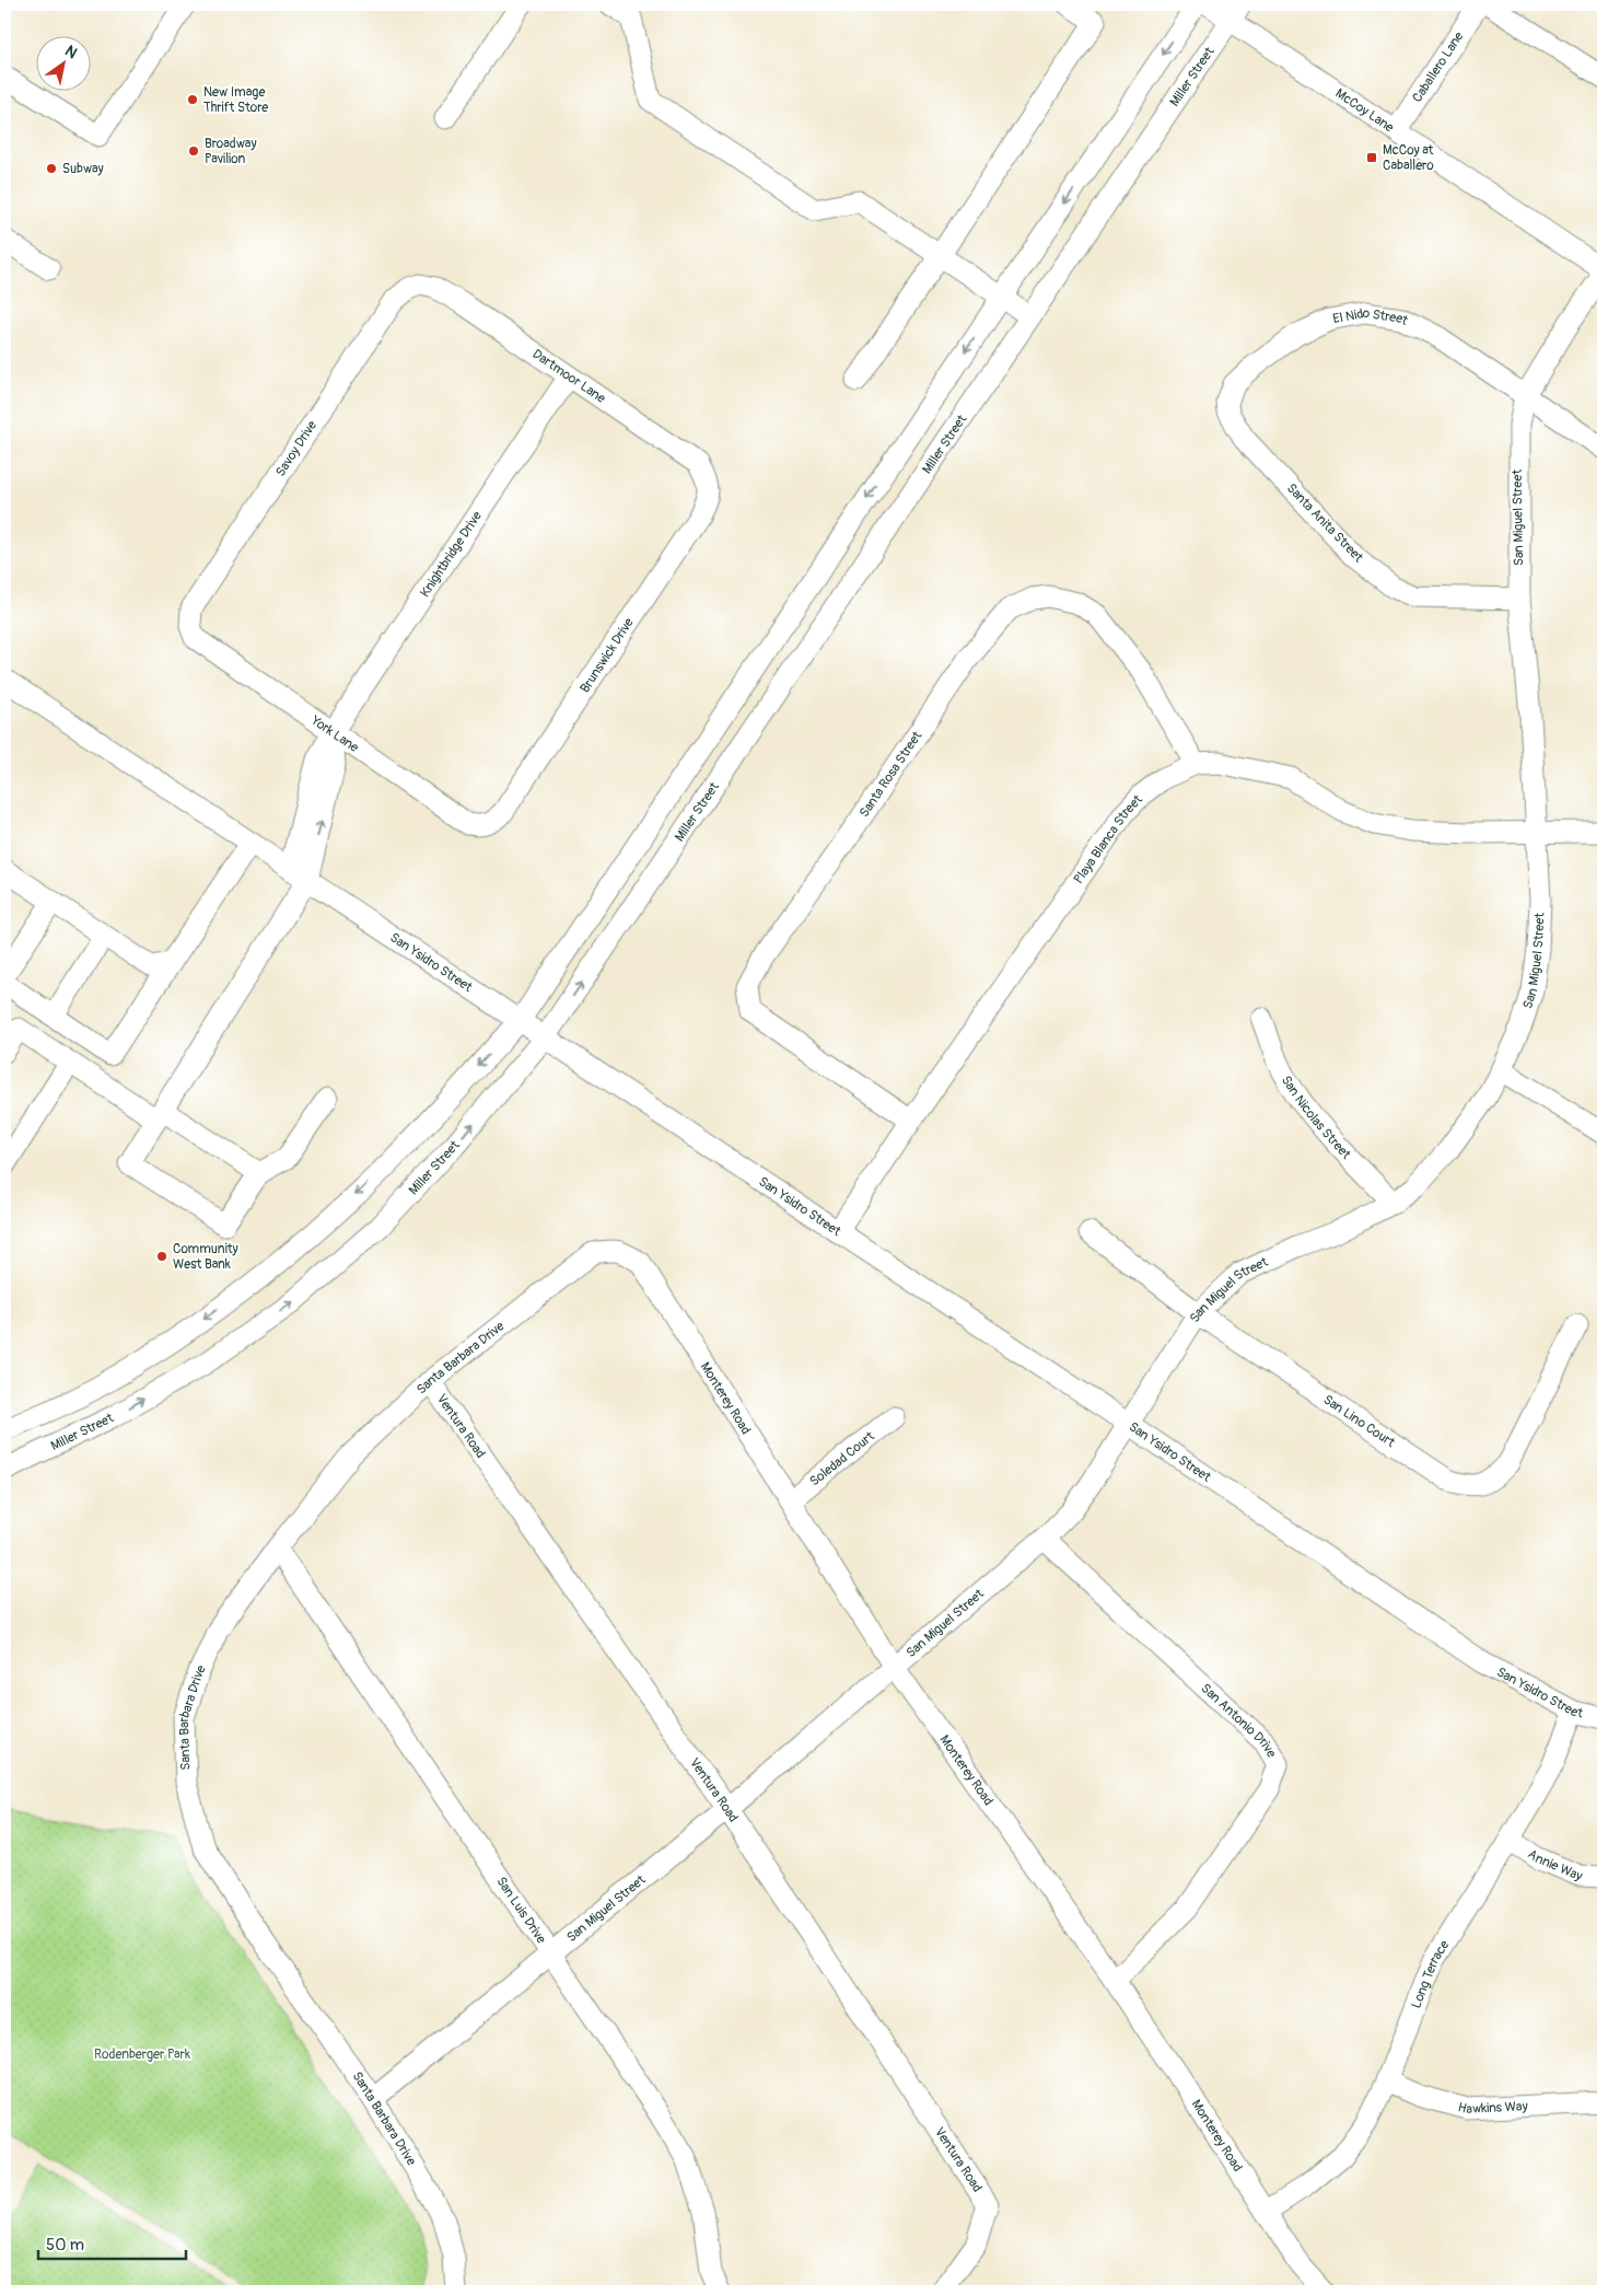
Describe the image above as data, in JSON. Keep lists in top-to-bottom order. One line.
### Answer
{"streets":{"street":["Caballero Lane","Miller Street","McCoy Lane","El Nido Street","Dartmoor Lane","Savoy Drive","San Miguel Street","Santa Anita Street","Knightbridge Drive","Brunswick Drive","York Lane","Santa Rosa Street","Playa Blanca Street","San Ysidro Street","San Nicolas Street","Santa Barbara Drive","Monterey Road","San Lino Court","Ventura Road","Soledad Court","San Antonio Drive","Annie Way","San Luis Drive","Long Terrace","Hawkins Way"]},"crossings":[["Caballero Lane","McCoy Lane"],["Miller Street","McCoy Lane"],["Miller Street","San Ysidro Street"],["McCoy Lane","San Miguel Street"],["El Nido Street","San Miguel Street"],["El Nido Street","Santa Anita Street"],["Dartmoor Lane","Savoy Drive"],["Dartmoor Lane","Knightbridge Drive"],["Dartmoor Lane","Brunswick Drive"],["Savoy Drive","York Lane"],["San Miguel Street","Santa Anita Street"],["San Miguel Street","Playa Blanca Street"],["San Miguel Street","San Ysidro Street"],["San Miguel Street","San Nicolas Street"],["San Miguel Street","Santa Barbara Drive"],["San Miguel Street","Monterey Road"],["San Miguel Street","San Lino Court"],["San Miguel Street","Ventura Road"],["San Miguel Street","San Antonio Drive"],["San Miguel Street","San Luis Drive"],["Knightbridge Drive","York Lane"],["Knightbridge Drive","San Ysidro Street"],["Brunswick Drive","York Lane"],["Santa Rosa Street","Playa Blanca Street"],["Playa Blanca Street","San Ysidro Street"],["San Ysidro Street","Long Terrace"],["Santa Barbara Drive","Monterey Road"],["Santa Barbara Drive","Ventura Road"],["Santa Barbara Drive","San Luis Drive"],["Monterey Road","Soledad Court"],["Monterey Road","San Antonio Drive"],["Monterey Road","Long Terrace"],["Annie Way","Long Terrace"],["Long Terrace","Hawkins Way"]],"parks":["Rodenberger Park"],"places":{"other":["New Image Thrift Store","Broadway Pavilion","Subway","Community West Bank"],"transit":["McCoy at Caballero"]},"scale_bar":"50 m","north":"top right"}
